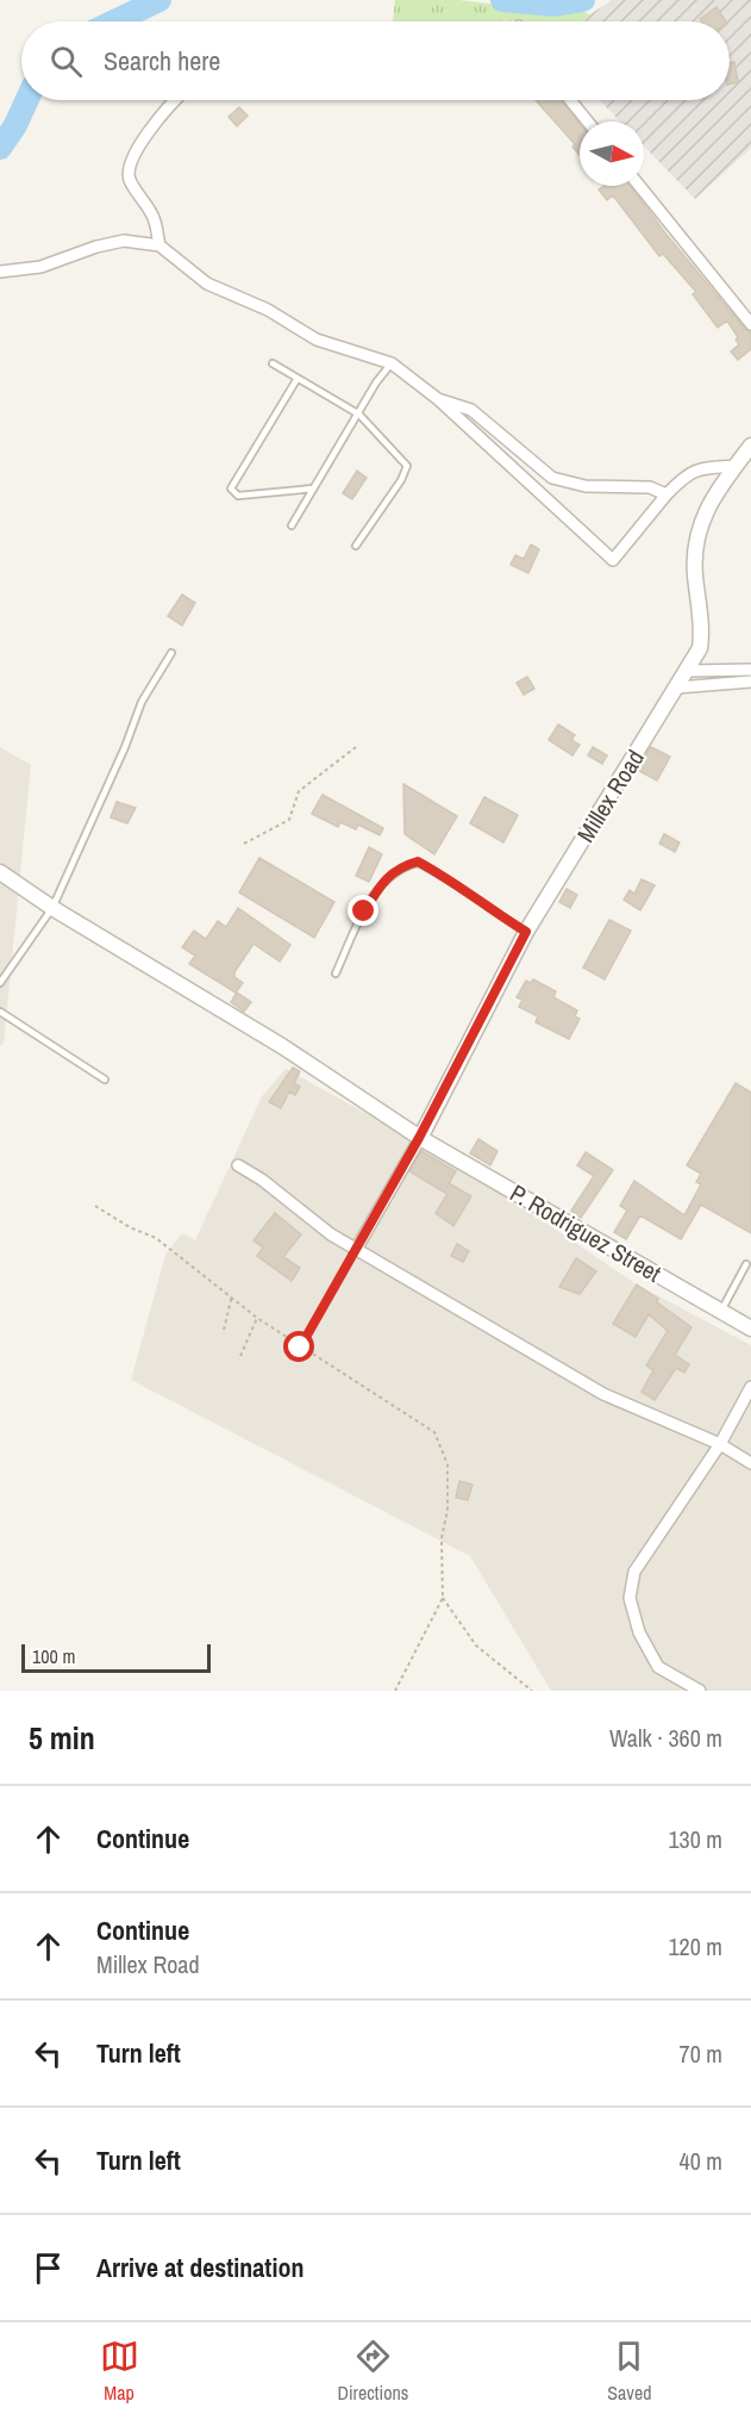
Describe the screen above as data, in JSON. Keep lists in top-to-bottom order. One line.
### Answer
{"streets":{"street":["Millex Road","P. Rodriguez Street"]},"crossings":[["Millex Road","P. Rodriguez Street"]],"scale_bar":"100 m","north":"right","page":{"search":"Search here","scale":"100 m","heading":["5 min","Walk · 360 m"],"list":[["Continue","130 m"],["Continue","Millex Road","120 m"],["Turn left","70 m"],["Turn left","40 m"],"Arrive at destination"],"nav":["Map","Directions","Saved"]}}
